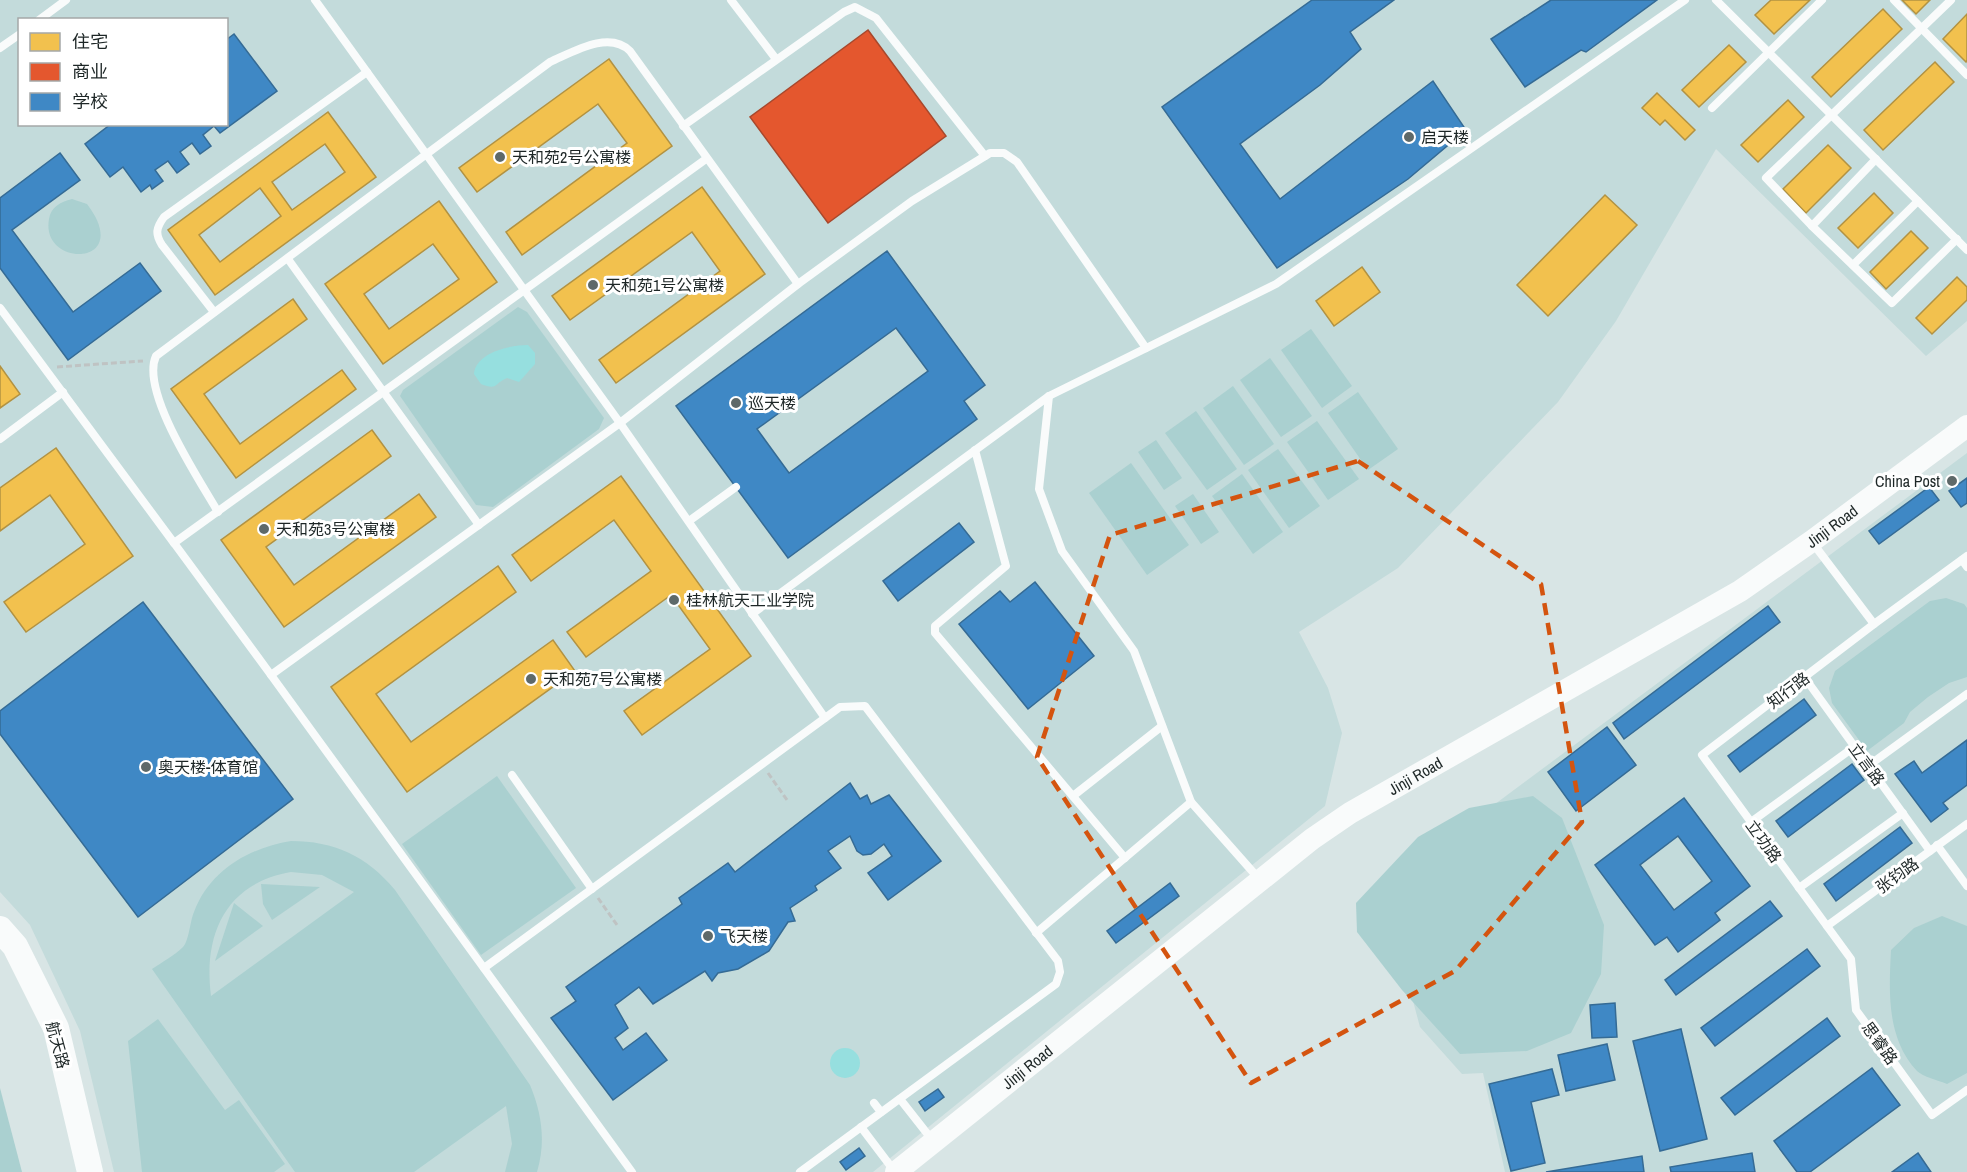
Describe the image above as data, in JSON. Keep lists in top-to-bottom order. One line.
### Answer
{"streets":{"main road":["Jinji Road","航天路"],"lane":["知行路","立言路","立功路","张钧路","思睿路"]},"crossings":[["知行路","立言路"],["知行路","立功路"],["立言路","张钧路"],["立功路","张钧路"],["立功路","思睿路"],["张钧路","思睿路"]],"places":["启天楼","天和苑2号公寓楼","天和苑1号公寓楼","巡天楼","China Post","天和苑3号公寓楼","桂林航天工业学院","天和苑7号公寓楼","奥天楼-体育馆","飞天楼"],"legend":["住宅","商业","学校"]}
